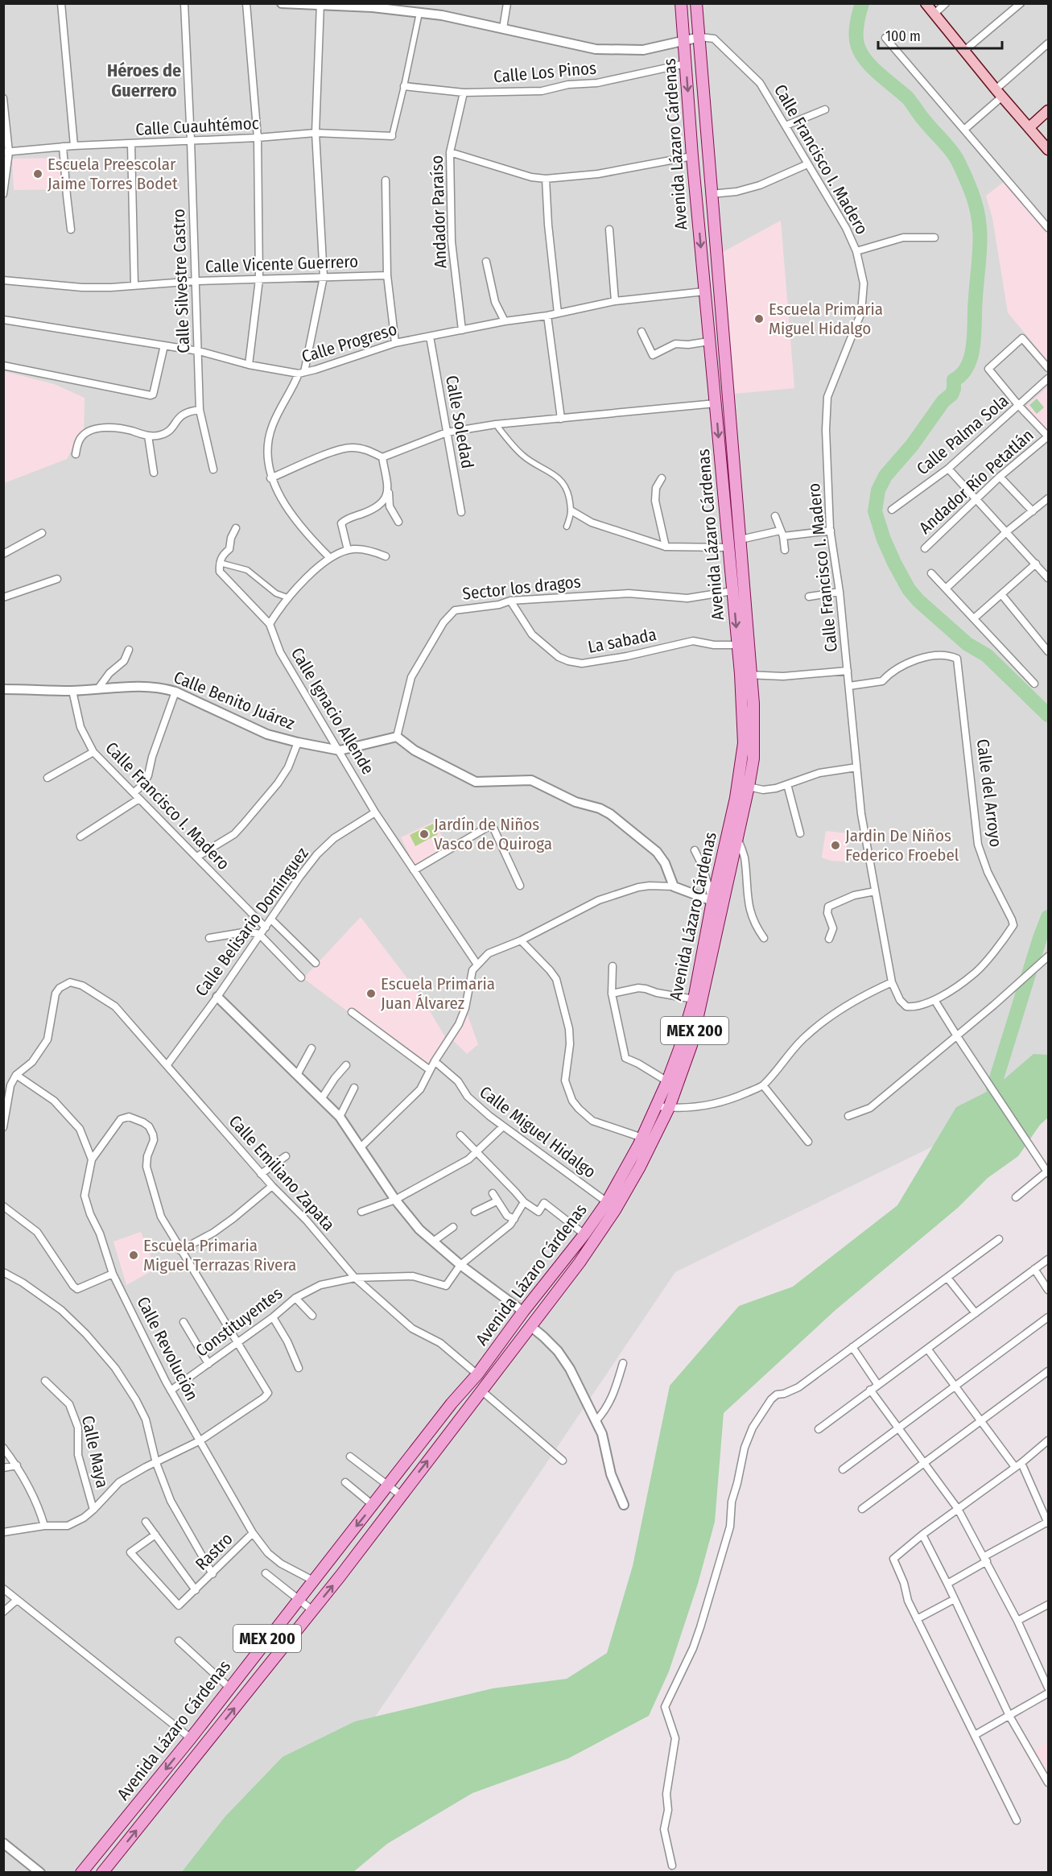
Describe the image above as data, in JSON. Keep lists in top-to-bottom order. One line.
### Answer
{"streets":{"main road":["Avenida Lázaro Cárdenas","MEX 200"],"street":["Calle Los Pinos","Calle Cuauhtémoc","Calle Francisco I. Madero","Andador Paraíso","Calle Vicente Guerrero","Calle Silvestre Castro","Calle Progreso","Calle Soledad","Calle Palma Sola","Andador Río Petatlán","Sector los dragos","La sabada","Calle Benito Juárez","Calle Ignacio Allende","Calle del Arroyo","Calle Belisario Domínguez","Calle Miguel Hidalgo","Calle Emiliano Zapata","Constituyentes","Calle Revolución","Calle Maya","Rastro"]},"crossings":[["Calle Los Pinos","Avenida Lázaro Cárdenas"],["Calle Los Pinos","Andador Paraíso"],["Calle Cuauhtémoc","Calle Silvestre Castro"],["Avenida Lázaro Cárdenas","Calle Francisco I. Madero"],["Avenida Lázaro Cárdenas","Calle Progreso"],["Avenida Lázaro Cárdenas","Sector los dragos"],["Avenida Lázaro Cárdenas","La sabada"],["Avenida Lázaro Cárdenas","Calle Miguel Hidalgo"],["Avenida Lázaro Cárdenas","Calle Emiliano Zapata"],["Avenida Lázaro Cárdenas","Calle Revolución"],["Calle Francisco I. Madero","Calle Benito Juárez"],["Calle Francisco I. Madero","Calle del Arroyo"],["Calle Francisco I. Madero","Calle Belisario Domínguez"],["Andador Paraíso","Calle Progreso"],["Calle Vicente Guerrero","Calle Silvestre Castro"],["Calle Silvestre Castro","Calle Progreso"],["Calle Progreso","Calle Soledad"],["Sector los dragos","La sabada"],["Sector los dragos","Calle Benito Juárez"],["Calle Benito Juárez","Calle Ignacio Allende"],["Calle Ignacio Allende","Calle Belisario Domínguez"],["Calle Belisario Domínguez","Calle Emiliano Zapata"],["Calle Emiliano Zapata","Constituyentes"],["Constituyentes","Calle Revolución"],["Calle Revolución","Rastro"]],"districts":["Héroes de Guerrero"],"places":["Escuela Preescolar Jaime Torres Bodet","Escuela Primaria Miguel Hidalgo","Jardín de Niños Vasco de Quiroga","Jardin De Niños Federico Froebel","Escuela Primaria Juan Álvarez","Escuela Primaria Miguel Terrazas Rivera"],"scale_bar":"100 m"}
